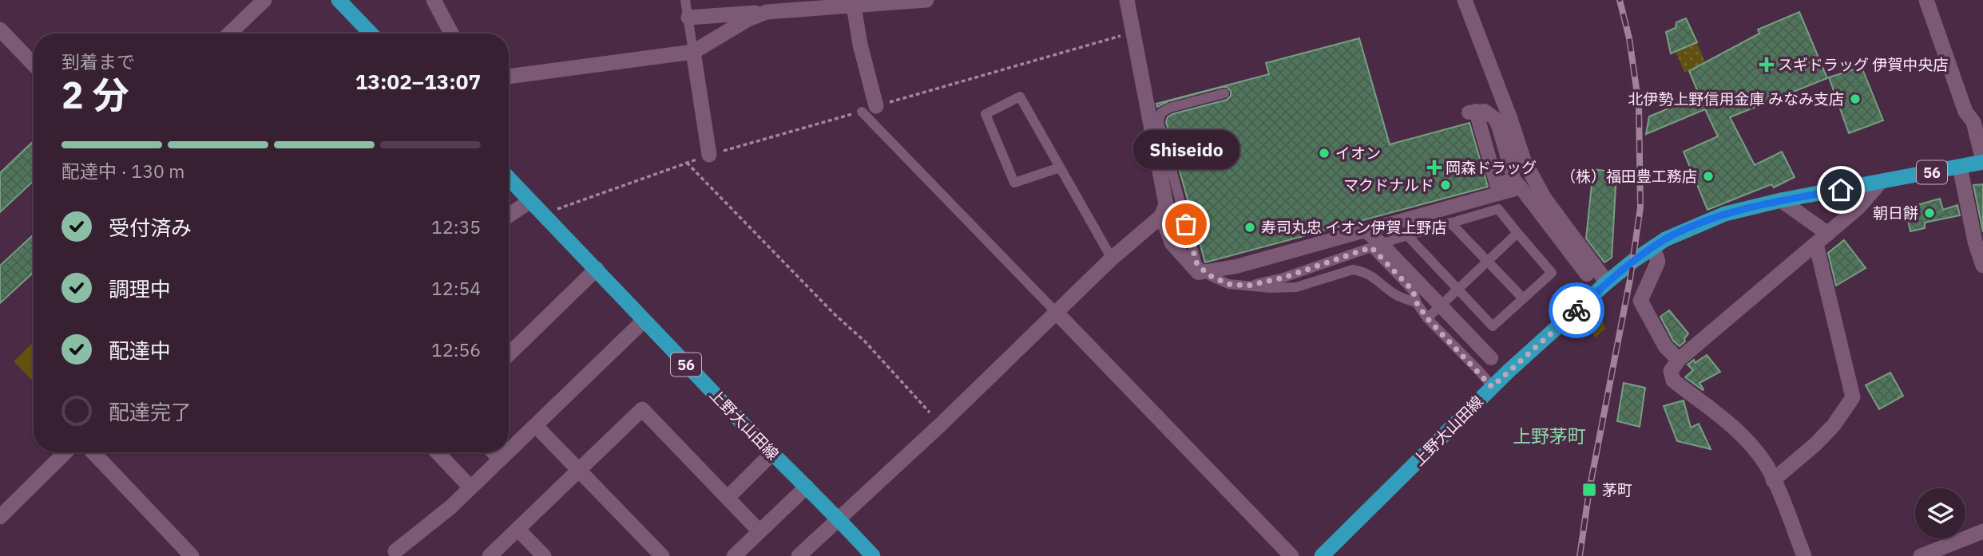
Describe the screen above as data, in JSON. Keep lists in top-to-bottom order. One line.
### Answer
{"streets":{"main road":["56","上野大山田線"]},"crossings":[["56","上野大山田線"]],"districts":["上野茅町"],"places":{"health":["スギドラッグ 伊賀中央店","岡森ドラッグ"],"other":["北伊勢上野信用金庫 みなみ支店","イオン","（株）福田豊工務店","マクドナルド","朝日餅","Shiseido","寿司丸忠 イオン伊賀上野店"],"transit":["茅町"]},"page":{"heading":["2 分","到着まで","13:02–13:07"],"bar":"配達中 · 130 m","bubble":"Shiseido","list":[["受付済み","12:35"],["調理中","12:54"],["配達中","12:56"],"配達完了"]}}
